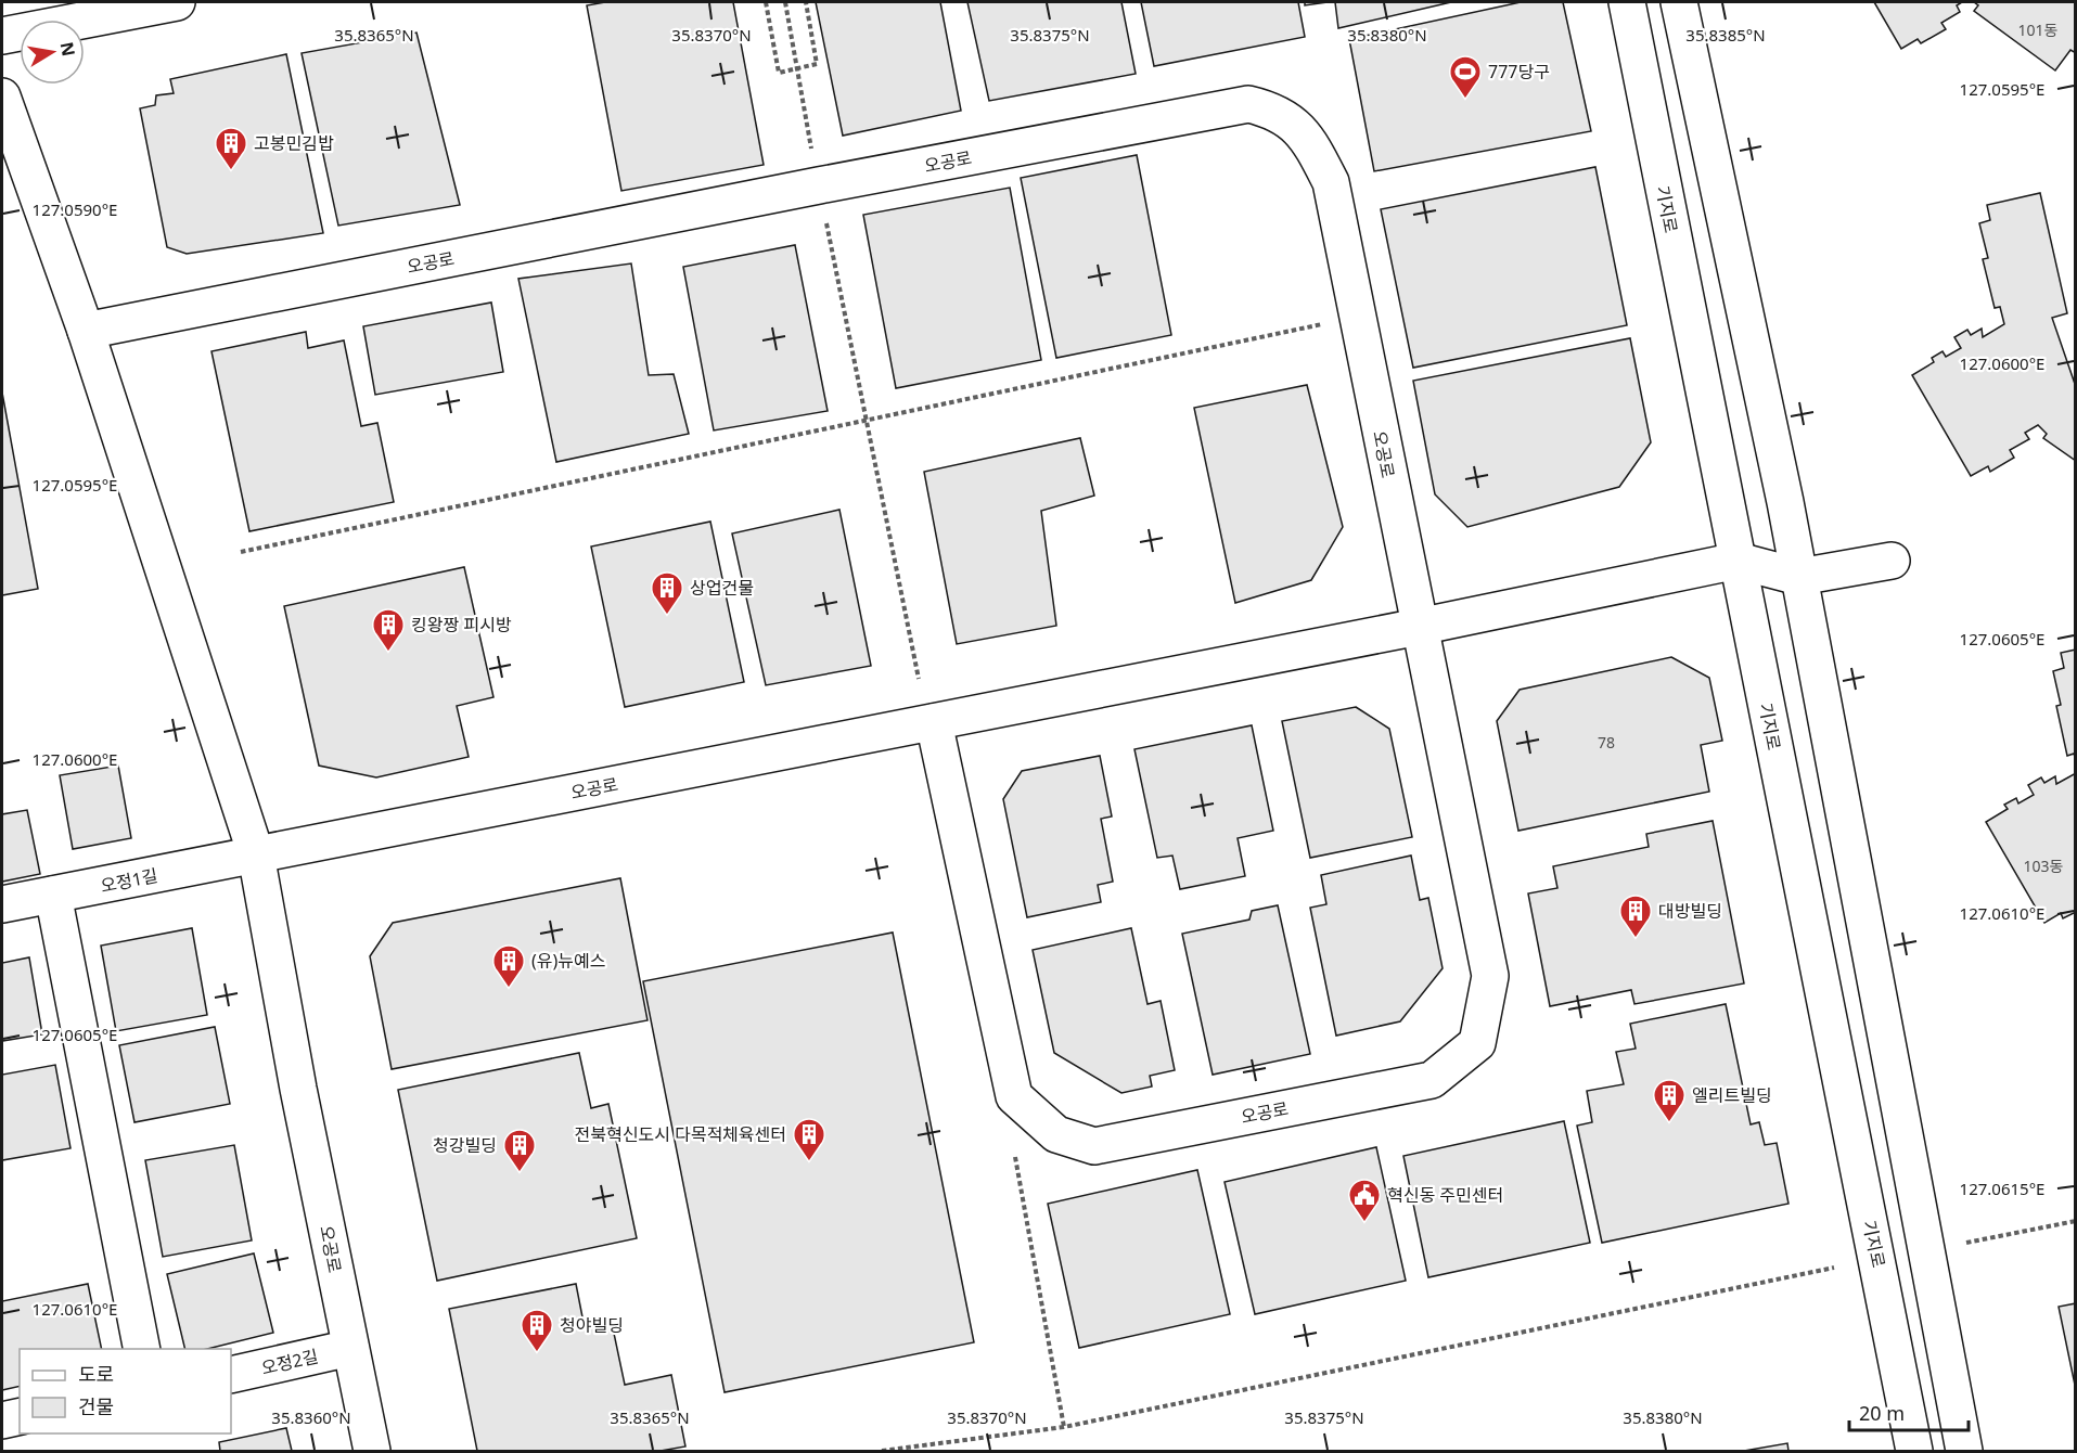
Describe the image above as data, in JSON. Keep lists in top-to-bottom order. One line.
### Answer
{"streets":{"street":["오공로","기지로","오정1길","오정2길"]},"crossings":[["오공로","기지로"],["오공로","오정1길"],["오공로","오정2길"]],"places":{"sports":["777당구"],"building":["고봉민김밥","상업건물","킹왕짱 피시방","대방빌딩","(유)뉴예스","엘리트빌딩","전북혁신도시 다목적체육센터","청강빌딩","청야빌딩"],"public building":["혁신동 주민센터"]},"house_numbers":["101동","78","103동"],"legend":["도로","건물"],"scale_bar":"20 m","north":"right","coordinates":["35.8365°N","35.8370°N","35.8375°N","35.8380°N","35.8385°N","127.0595°E","127.0590°E","127.0600°E","127.0605°E","127.0610°E","127.0615°E","35.8360°N"]}
